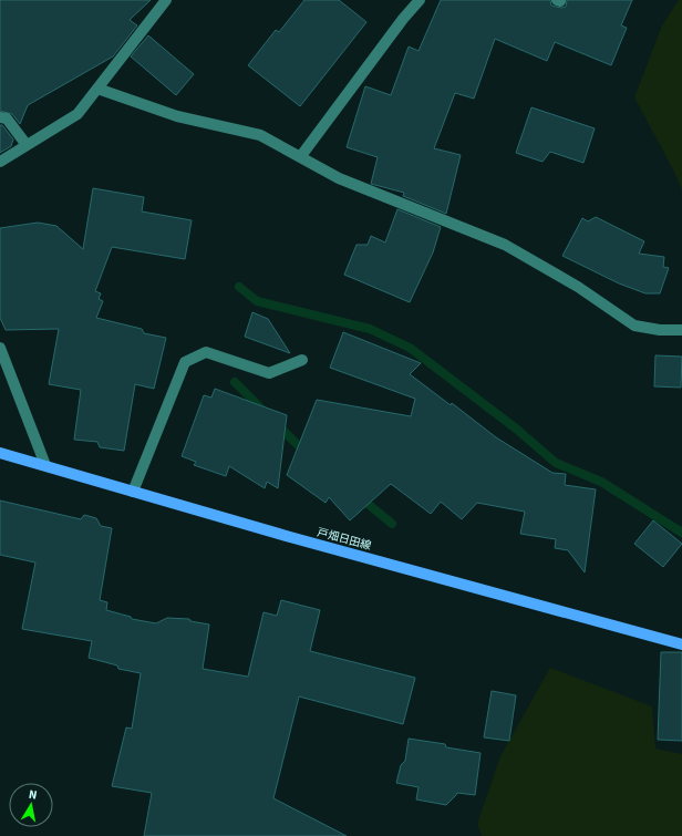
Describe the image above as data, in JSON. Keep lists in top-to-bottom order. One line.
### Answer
{"streets":{"main road":["戸畑日田線"]},"north":"top"}
